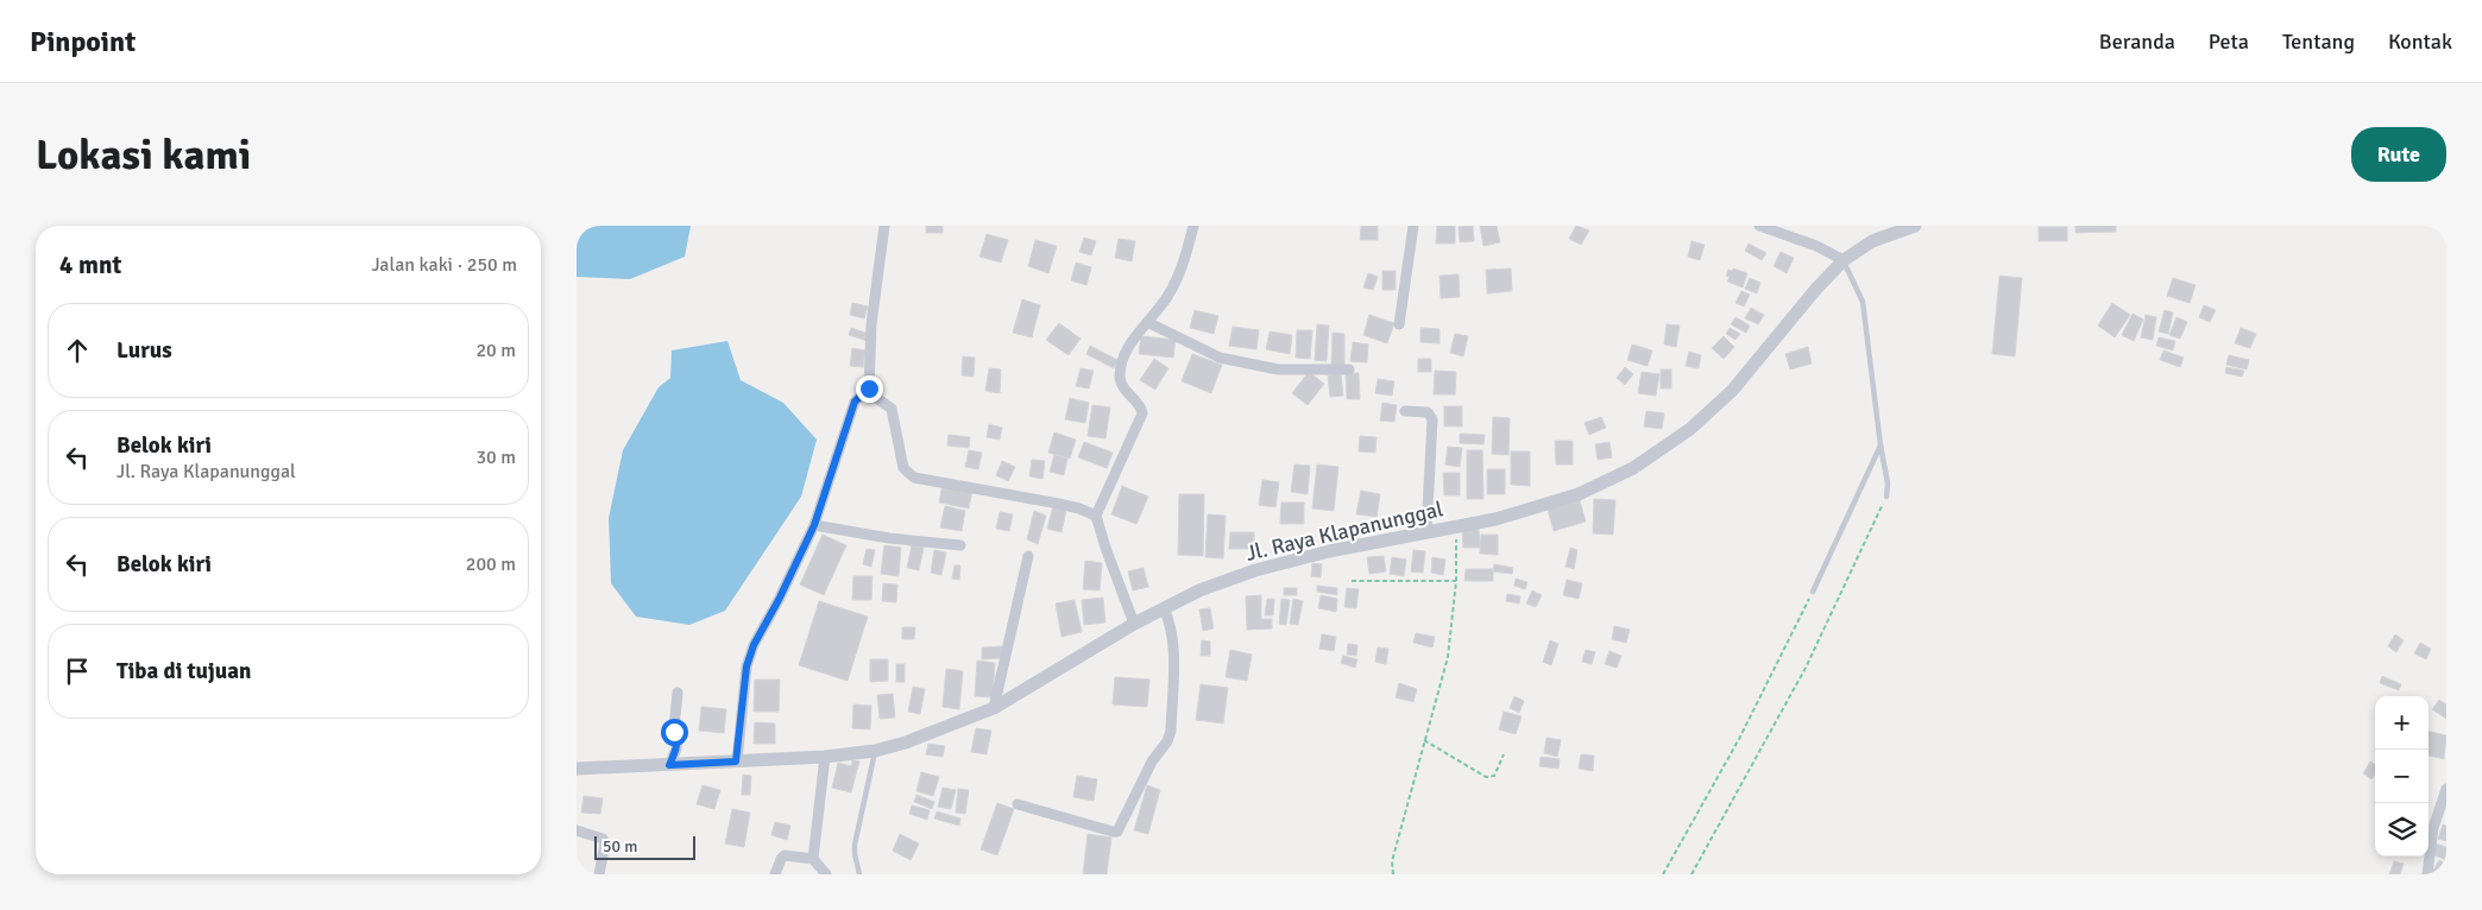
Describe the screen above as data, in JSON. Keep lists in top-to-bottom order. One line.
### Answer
{"streets":{"street":["Jl. Raya Klapanunggal"]},"scale_bar":"50 m","page":{"header":"Pinpoint","nav":["Beranda","Peta","Tentang","Kontak"],"buttons":"Rute","title":"Lokasi kami","heading":["4 mnt","Jalan kaki · 250 m"],"list":[["Lurus","20 m"],["Belok kiri","Jl. Raya Klapanunggal","30 m"],["Belok kiri","200 m"],"Tiba di tujuan"],"map_buttons":["+","−"],"scale":"50 m"}}
